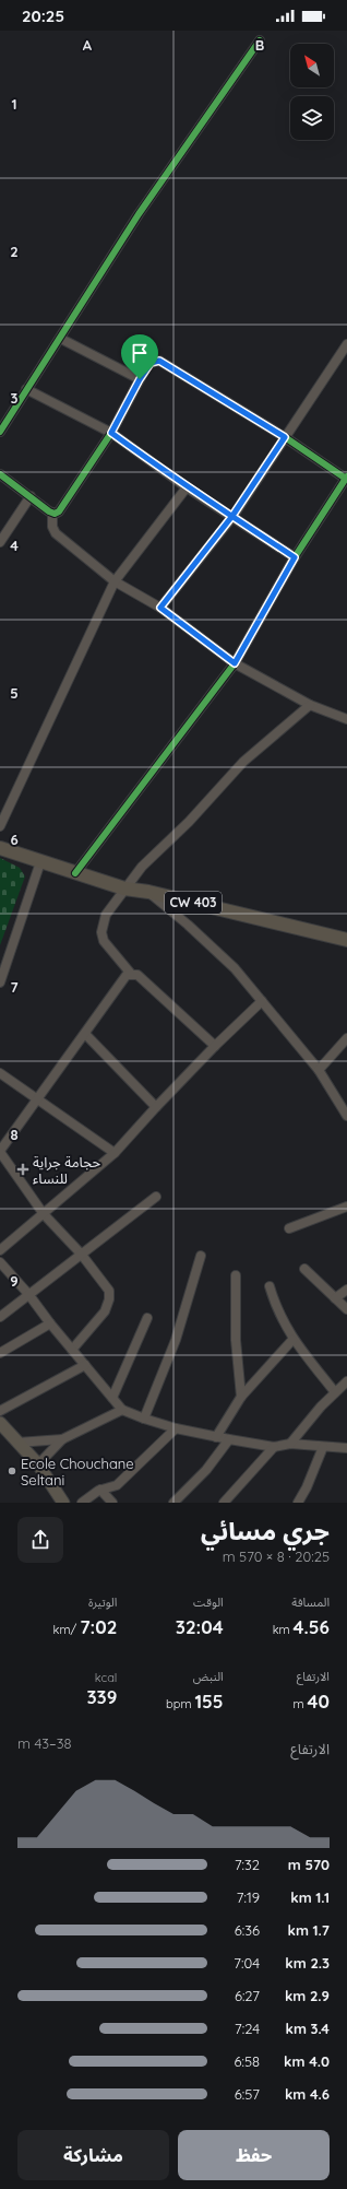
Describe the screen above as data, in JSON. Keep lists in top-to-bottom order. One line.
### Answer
{"streets":{"main road":["CW 403"]},"places":{"health":["حجامة جراية للنساء"],"other":["Ecole Chouchane Seltani"]},"north":"top left","page":{"status":"20:25","heading":["جري مسائي","20:25 · 8 × 570 m"],"stats":[["المسافة","4.56 km"],["الوقت","32:04"],["الوتيرة","7:02 /km"],["الارتفاع","40 m"],["النبض","155 bpm"],["kcal","339"]],"chart":["الارتفاع","38–43 m"],"list":[{"name":"570 m","note":"7:32"},{"name":"1.1 km","note":"7:19"},{"name":"1.7 km","note":"6:36"},{"name":"2.3 km","note":"7:04"},{"name":"2.9 km","note":"6:27"},{"name":"3.4 km","note":"7:24"},{"name":"4.0 km","note":"6:58"},{"name":"4.6 km","note":"6:57"}],"buttons":["حفظ","مشاركة"]},"grid":{"columns":["A","B"],"rows":["1","2","3","4","5","6","7","8","9"]}}
